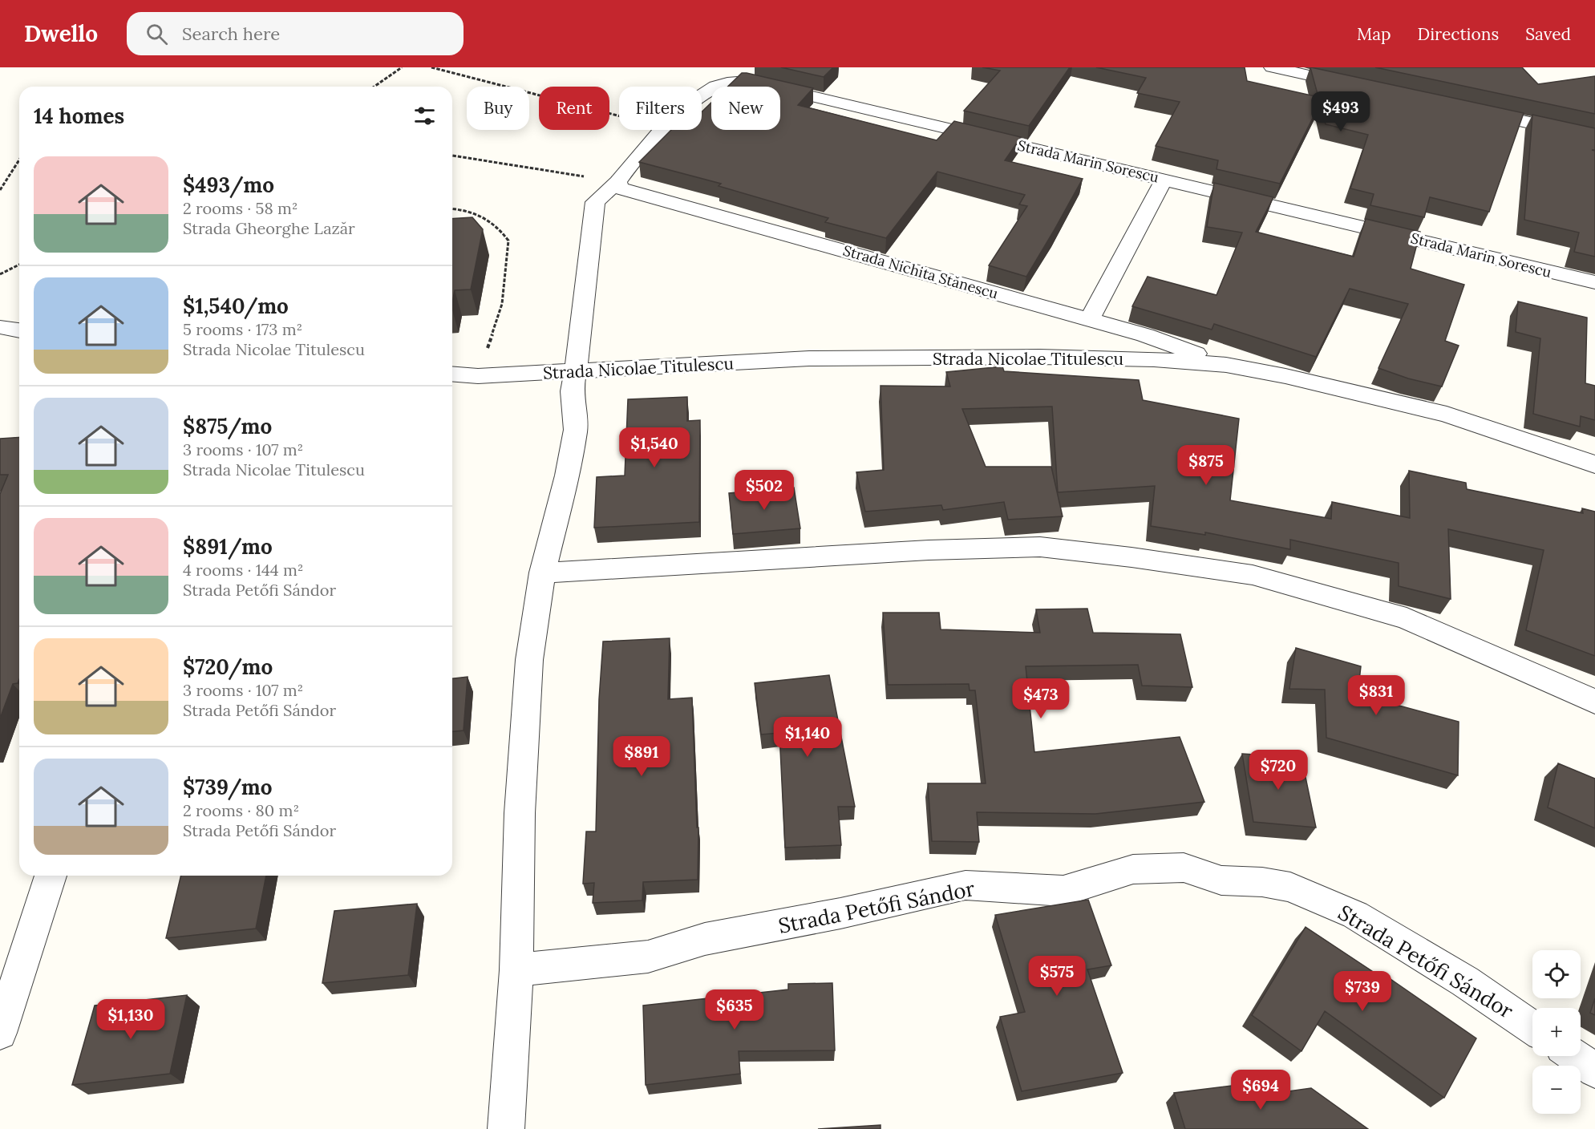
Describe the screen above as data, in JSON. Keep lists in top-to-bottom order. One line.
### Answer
{"streets":{"street":["Strada Marin Sorescu","Strada Nichita Stănescu","Strada Nicolae Titulescu","Strada Petőfi Sándor"]},"crossings":[["Strada Marin Sorescu","Strada Nichita Stănescu"],["Strada Marin Sorescu","Strada Nicolae Titulescu"],["Strada Marin Sorescu","Strada Petőfi Sándor"],["Strada Nichita Stănescu","Strada Nicolae Titulescu"]],"page":{"header":"Dwello","search":"Search here","nav":["Map","Directions","Saved"],"chip":["Buy","Rent","Filters","New"],"heading":"14 homes","price":["$493","$1,540","$875","$502","$831","$473","$1,140","$891","$720","$575","$739","$635","$1,130","$694"],"list":[{"name":"$493/mo","note":"2 rooms · 58 m² · Strada Gheorghe Lazăr"},{"name":"$1,540/mo","note":"5 rooms · 173 m² · Strada Nicolae Titulescu"},{"name":"$875/mo","note":"3 rooms · 107 m² · Strada Nicolae Titulescu"},{"name":"$891/mo","note":"4 rooms · 144 m² · Strada Petőfi Sándor"},{"name":"$720/mo","note":"3 rooms · 107 m² · Strada Petőfi Sándor"},{"name":"$739/mo","note":"2 rooms · 80 m² · Strada Petőfi Sándor"}],"map_buttons":["+","−"]}}
